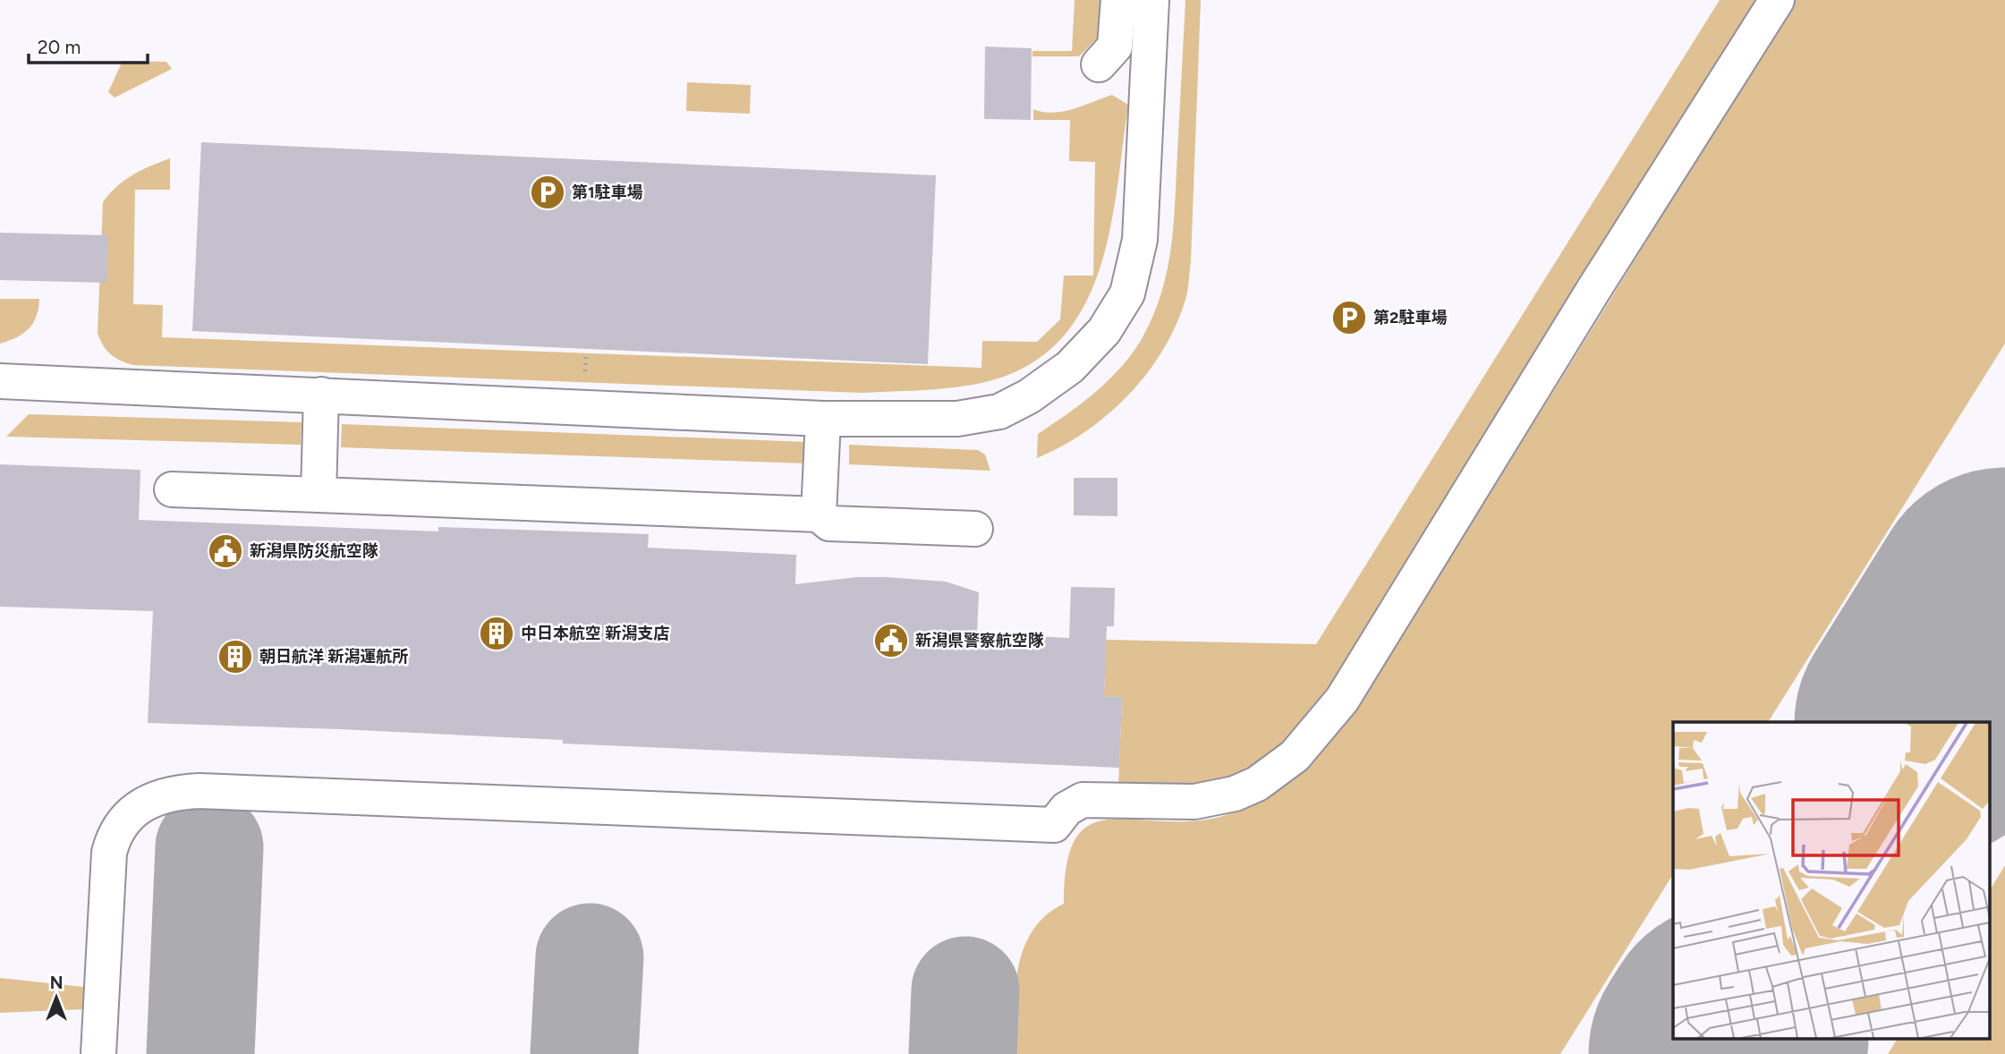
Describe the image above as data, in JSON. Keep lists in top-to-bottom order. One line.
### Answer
{"places":{"parking":["第1駐車場","第2駐車場"],"public building":["新潟県防災航空隊","新潟県警察航空隊"],"building":["中日本航空 新潟支店","朝日航洋 新潟運航所"]},"scale_bar":"20 m","north":"top"}
